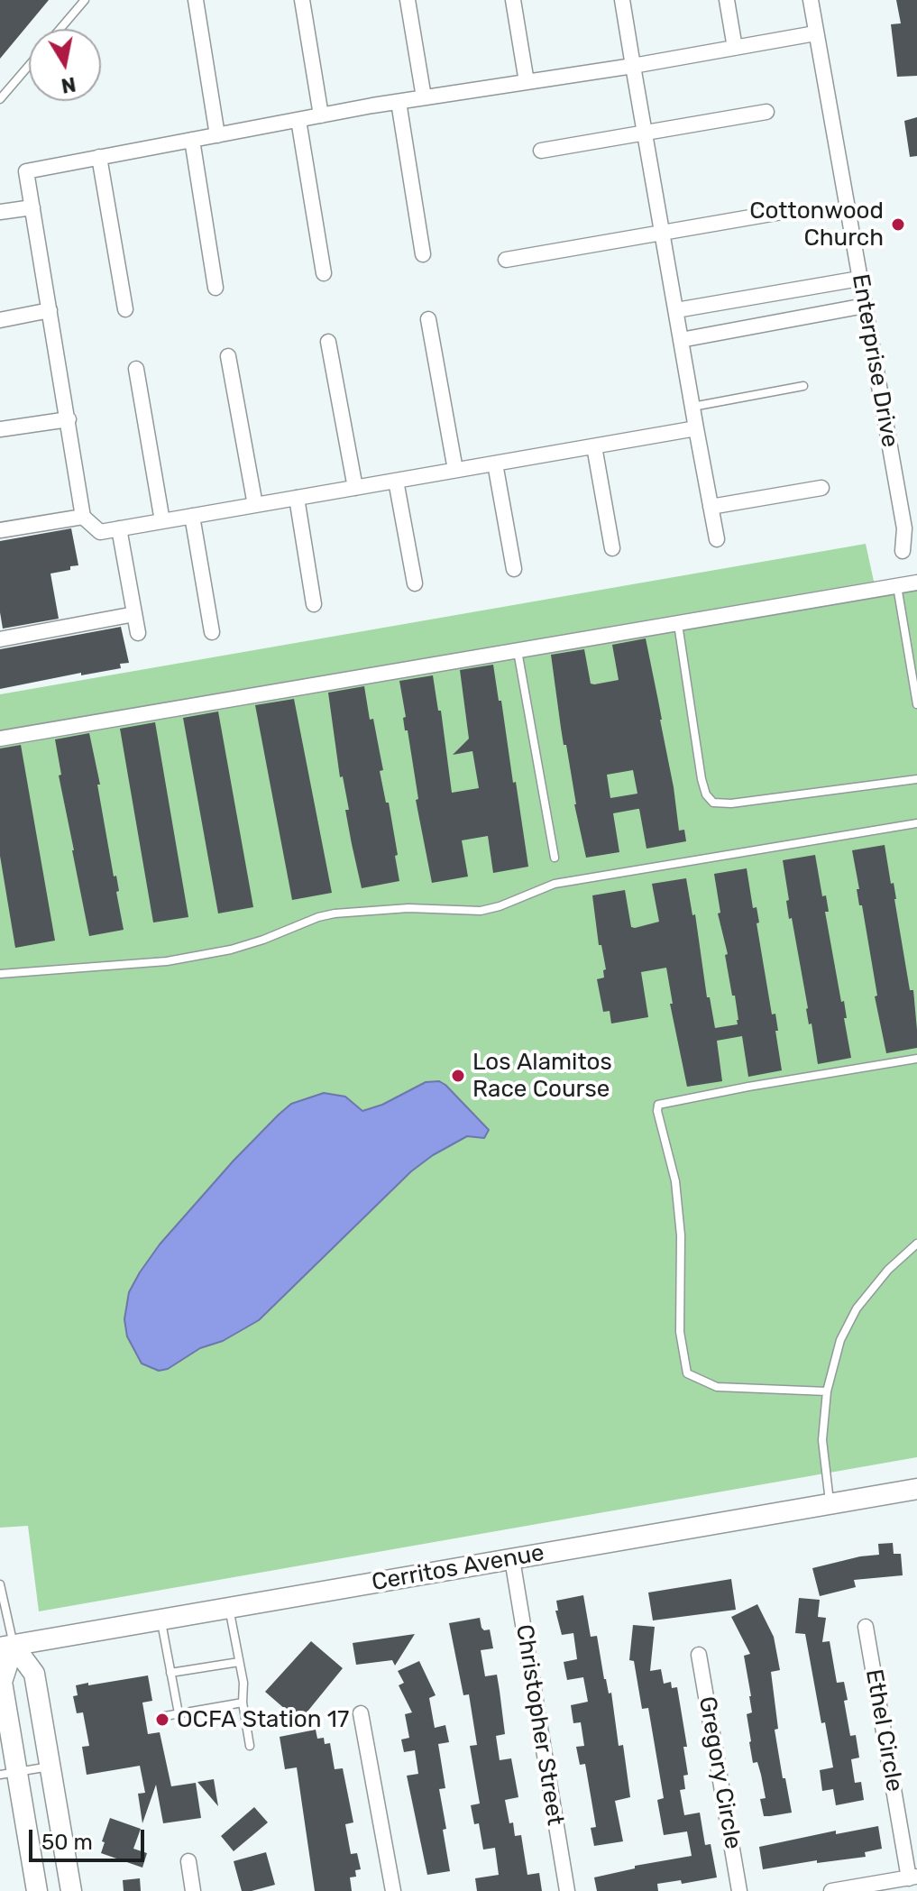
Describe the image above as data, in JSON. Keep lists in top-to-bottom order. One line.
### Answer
{"streets":{"main road":["Cerritos Avenue"],"street":["Enterprise Drive","Christopher Street","Ethel Circle","Gregory Circle"]},"crossings":[["Cerritos Avenue","Christopher Street"]],"places":["Cottonwood Church","Los Alamitos Race Course","OCFA Station 17"],"scale_bar":"50 m","north":"bottom"}
